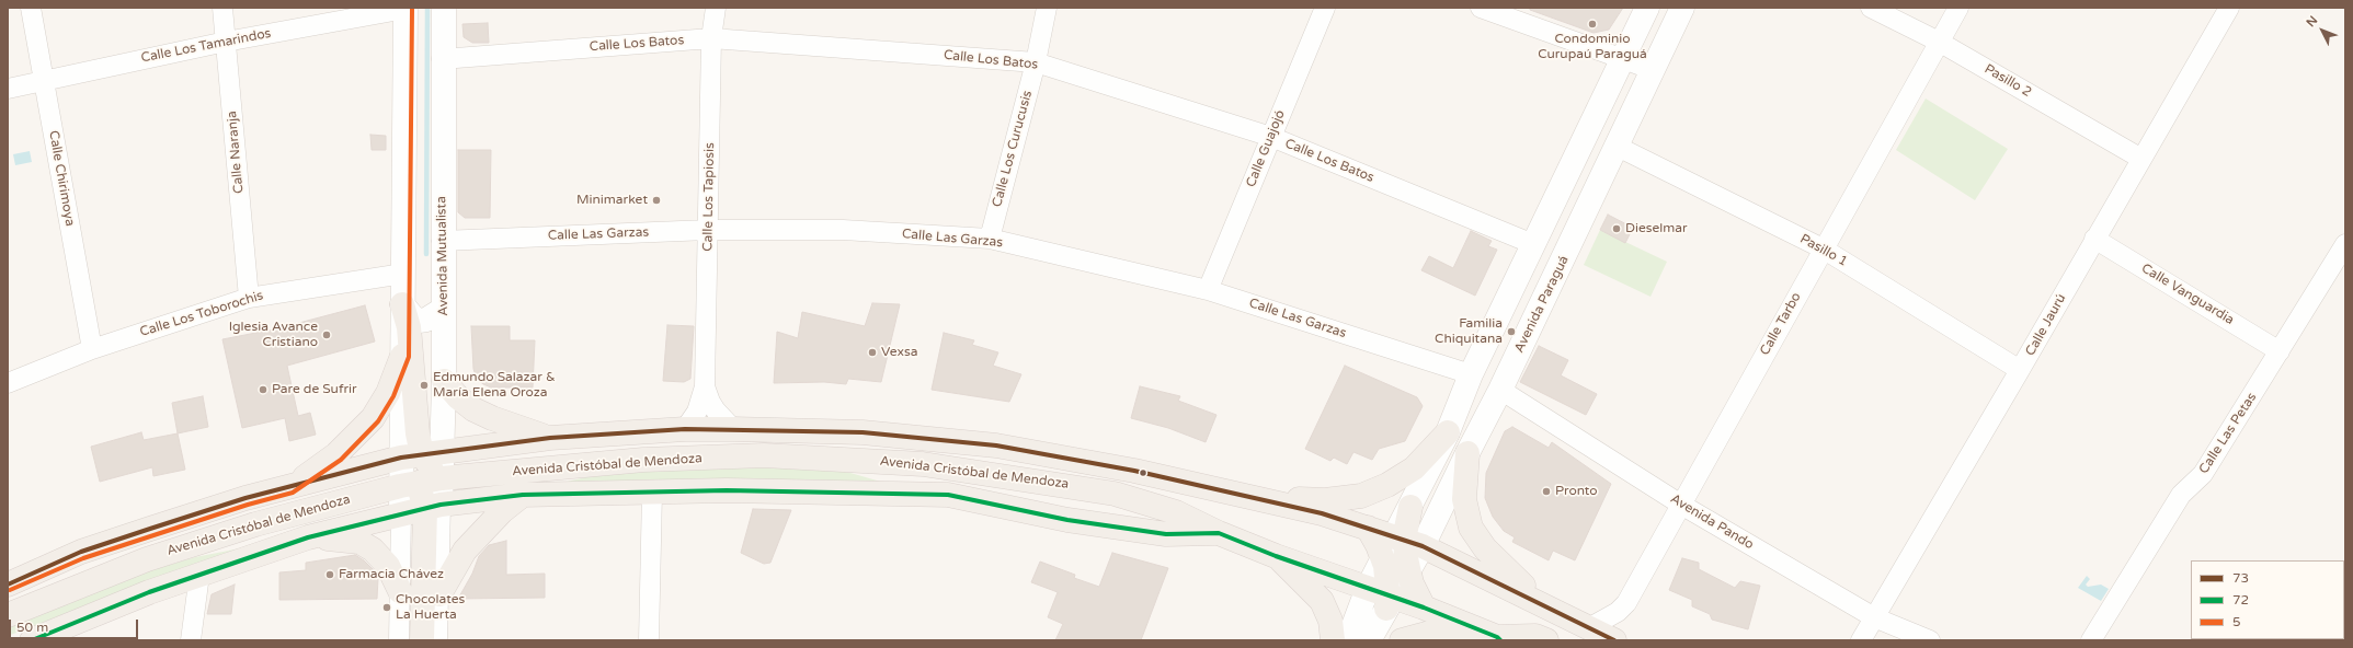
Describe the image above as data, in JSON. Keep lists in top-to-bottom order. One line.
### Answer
{"streets":{"main road":["Avenida Mutualista","Avenida Paraguá","Avenida Cristóbal de Mendoza"],"street":["Calle Los Batos","Calle Los Tamarindos","Pasillo 2","Calle Los Curucusis","Calle Guajojó","Calle Naranja","Calle Chirimoya","Calle Los Tapiosis","Calle Las Garzas","Pasillo 1","Calle Vanguardia","Calle Los Toborochis","Calle Tarbo","Calle Jaurú","Calle Las Petas","Avenida Pando"]},"crossings":[["Calle Los Batos","Calle Los Curucusis"],["Calle Los Batos","Calle Guajojó"],["Calle Los Batos","Calle Los Tapiosis"],["Calle Los Batos","Avenida Mutualista"],["Calle Los Batos","Avenida Paraguá"],["Calle Los Tamarindos","Calle Naranja"],["Calle Los Tamarindos","Calle Chirimoya"],["Calle Los Tamarindos","Avenida Mutualista"],["Pasillo 2","Calle Tarbo"],["Pasillo 2","Calle Jaurú"],["Calle Los Curucusis","Calle Las Garzas"],["Calle Guajojó","Calle Las Garzas"],["Calle Naranja","Calle Los Toborochis"],["Calle Chirimoya","Calle Los Toborochis"],["Calle Los Tapiosis","Calle Las Garzas"],["Calle Los Tapiosis","Avenida Cristóbal de Mendoza"],["Calle Las Garzas","Avenida Mutualista"],["Calle Las Garzas","Avenida Paraguá"],["Pasillo 1","Avenida Paraguá"],["Pasillo 1","Calle Tarbo"],["Pasillo 1","Calle Jaurú"],["Avenida Mutualista","Calle Los Toborochis"],["Avenida Mutualista","Avenida Cristóbal de Mendoza"],["Calle Vanguardia","Calle Jaurú"],["Calle Vanguardia","Calle Las Petas"],["Avenida Paraguá","Avenida Cristóbal de Mendoza"],["Avenida Paraguá","Avenida Pando"],["Calle Tarbo","Avenida Cristóbal de Mendoza"],["Calle Tarbo","Avenida Pando"],["Calle Jaurú","Avenida Pando"]],"places":["Condominio Curupaú Paraguá","Minimarket","Dieselmar","Familia Chiquitana","Iglesia Avance Cristiano","Vexsa","Edmundo Salazar & María Elena Oroza","Pare de Sufrir","Pronto","Farmacia Chávez","Chocolates La Huerta"],"lines":["transit line 5","transit line 73","transit line 72"],"legend":["73","72","5"],"scale_bar":"50 m","north":"top left"}
